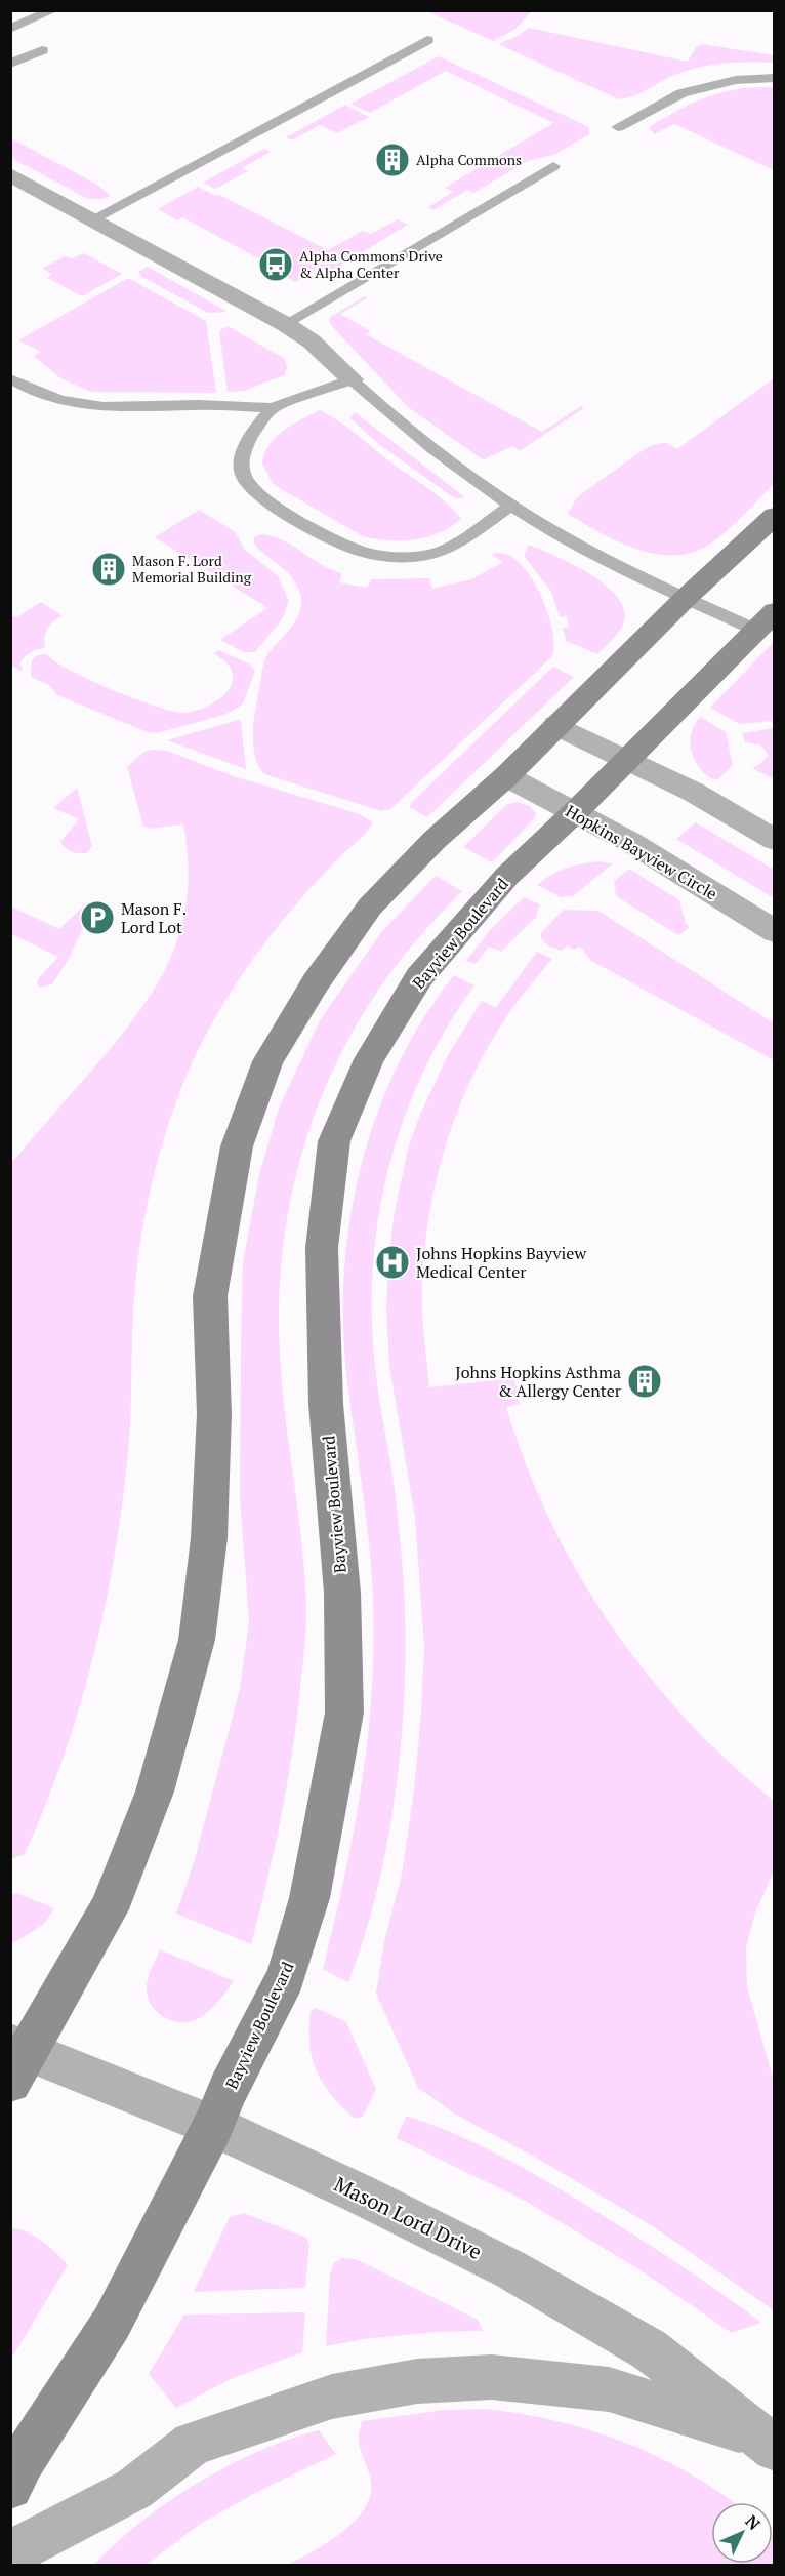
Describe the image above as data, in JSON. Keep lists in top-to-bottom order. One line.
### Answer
{"streets":{"street":["Hopkins Bayview Circle","Bayview Boulevard","Mason Lord Drive"]},"crossings":[["Hopkins Bayview Circle","Bayview Boulevard"],["Bayview Boulevard","Mason Lord Drive"]],"places":{"building":["Alpha Commons","Mason F. Lord Memorial Building","Johns Hopkins Asthma & Allergy Center"],"bus stop":["Alpha Commons Drive & Alpha Center"],"parking":["Mason F. Lord Lot"],"hospital":["Johns Hopkins Bayview Medical Center"]},"north":"top right"}
